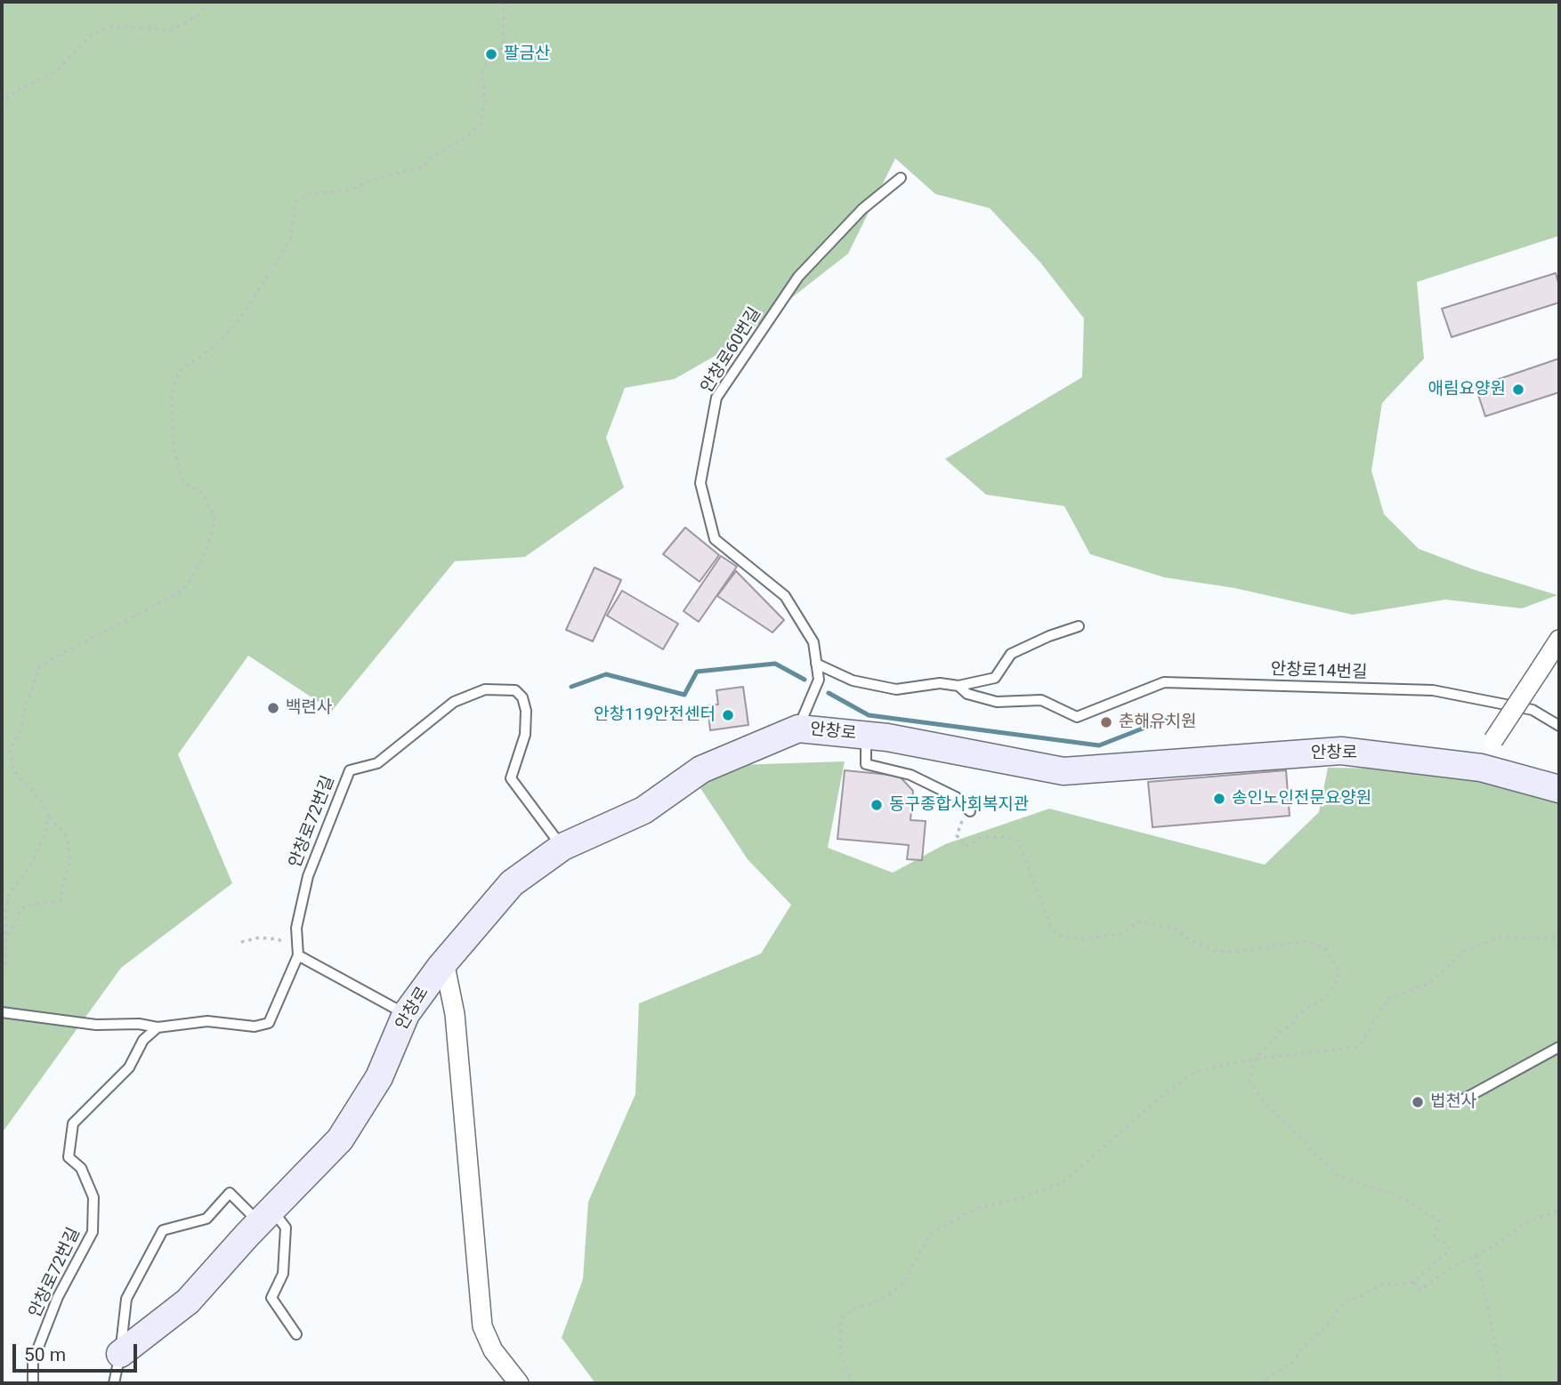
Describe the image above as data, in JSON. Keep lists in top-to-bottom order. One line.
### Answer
{"streets":{"street":["안창로"],"lane":["안창로60번길","안창로14번길","안창로72번길"]},"crossings":[["안창로60번길","안창로"],["안창로","안창로72번길"]],"places":["팔금산","애림요양원","백련사","안창119안전센터","춘해유치원","송인노인전문요양원","동구종합사회복지관","법천사"],"scale_bar":"50 m"}
